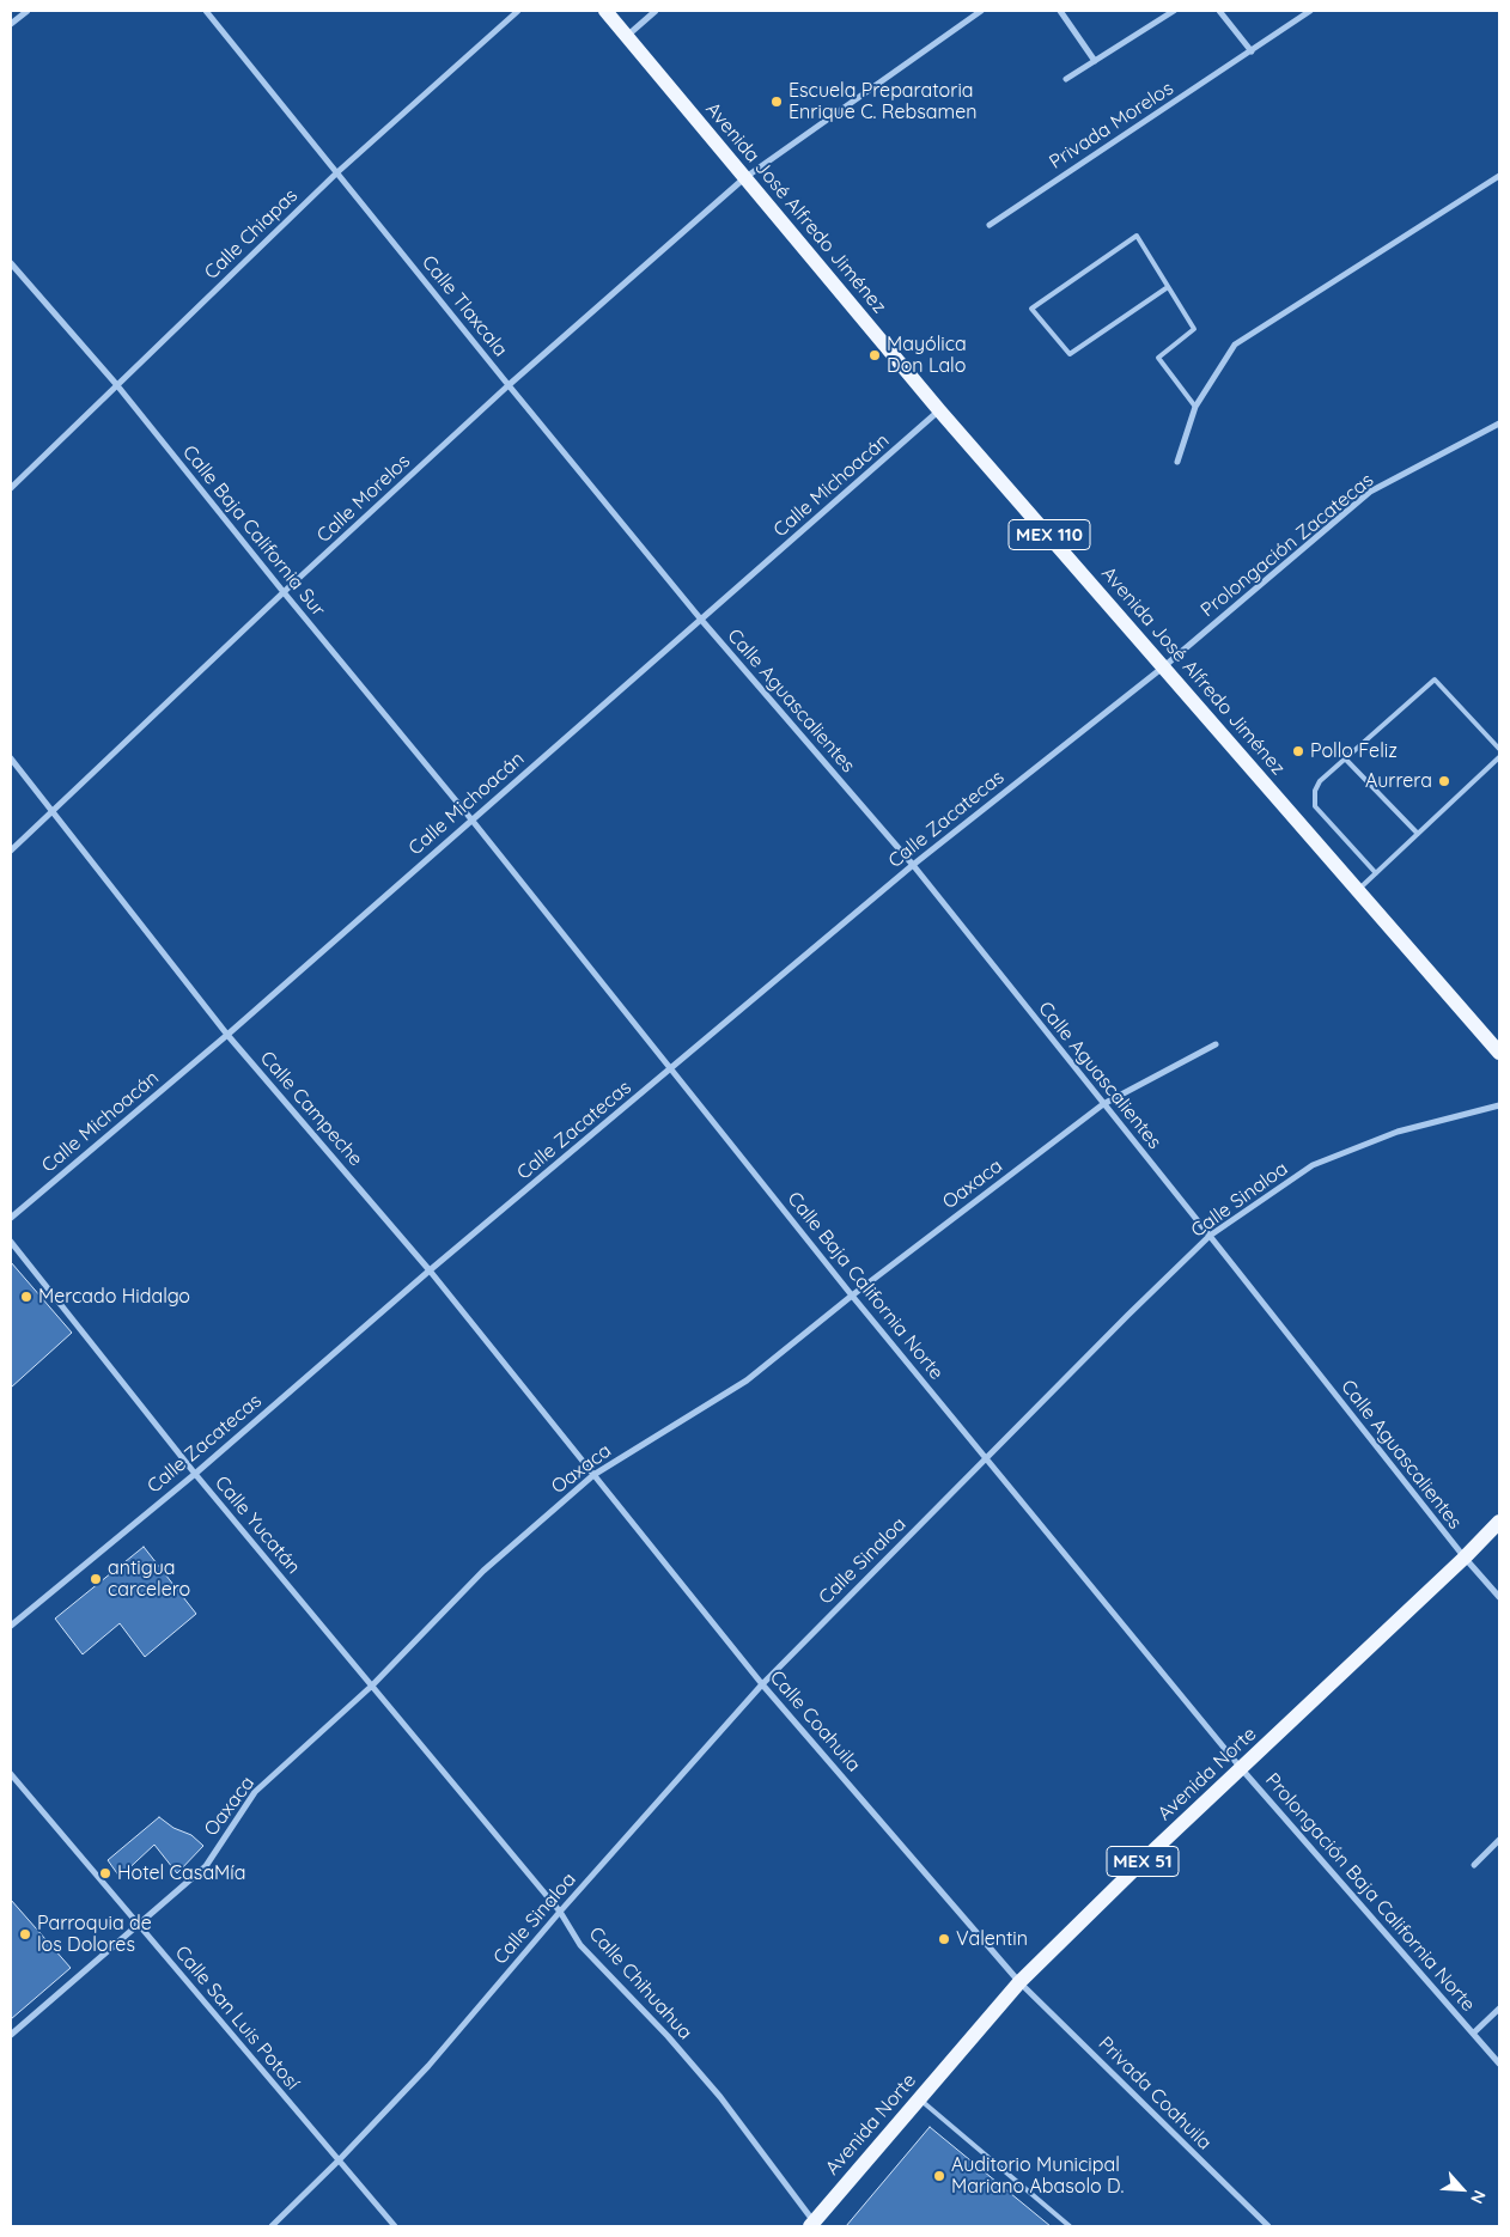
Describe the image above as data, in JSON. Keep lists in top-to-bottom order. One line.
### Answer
{"streets":{"main road":["Avenida José Alfredo Jiménez","MEX 110","Avenida Norte","MEX 51"],"street":["Privada Morelos","Calle Chiapas","Calle Tlaxcala","Calle Michoacán","Calle Morelos","Calle Baja California Sur","Prolongación Zacatecas","Calle Aguascalientes","Calle Zacatecas","Calle Campeche","Oaxaca","Calle Sinaloa","Calle Baja California Norte","Calle Yucatán","Calle Coahuila","Prolongación Baja California Norte","Calle Chihuahua","Calle San Luis Potosí","Privada Coahuila"]},"crossings":[["Avenida José Alfredo Jiménez","Calle Michoacán"],["Avenida José Alfredo Jiménez","Calle Morelos"],["Avenida José Alfredo Jiménez","Prolongación Zacatecas"],["Avenida José Alfredo Jiménez","Calle Zacatecas"],["Calle Chiapas","Calle Tlaxcala"],["Calle Chiapas","Calle Baja California Sur"],["Calle Tlaxcala","Calle Michoacán"],["Calle Tlaxcala","Calle Morelos"],["Calle Tlaxcala","Calle Aguascalientes"],["Calle Michoacán","Calle Baja California Sur"],["Calle Michoacán","Calle Aguascalientes"],["Calle Michoacán","Calle Campeche"],["Calle Michoacán","Calle Baja California Norte"],["Calle Morelos","Calle Baja California Sur"],["Calle Morelos","Calle Campeche"],["Calle Baja California Sur","Calle Baja California Norte"],["Prolongación Zacatecas","Calle Zacatecas"],["Calle Aguascalientes","Calle Zacatecas"],["Calle Aguascalientes","Oaxaca"],["Calle Aguascalientes","Calle Sinaloa"],["Calle Aguascalientes","Avenida Norte"],["Calle Zacatecas","Calle Campeche"],["Calle Zacatecas","Calle Baja California Norte"],["Calle Zacatecas","Calle Yucatán"],["Calle Campeche","Oaxaca"],["Calle Campeche","Calle Coahuila"],["Oaxaca","Calle Baja California Norte"],["Oaxaca","Calle Yucatán"],["Oaxaca","Calle Coahuila"],["Oaxaca","Calle Chihuahua"],["Oaxaca","Calle San Luis Potosí"],["Calle Sinaloa","Calle Baja California Norte"],["Calle Sinaloa","Calle Coahuila"],["Calle Sinaloa","Calle Chihuahua"],["Calle Sinaloa","Calle San Luis Potosí"],["Calle Baja California Norte","Avenida Norte"],["Calle Baja California Norte","Prolongación Baja California Norte"],["Calle Yucatán","Calle Chihuahua"],["Calle Coahuila","Avenida Norte"],["Calle Coahuila","Privada Coahuila"],["Avenida Norte","Prolongación Baja California Norte"],["Avenida Norte","Calle Chihuahua"],["Avenida Norte","Privada Coahuila"]],"places":["Escuela Preparatoria Enrique C. Rebsamen","Mayólica Don Lalo","Pollo Feliz","Aurrera","Mercado Hidalgo","antigua carcelero","Hotel CasaMía","Parroquia de los Dolores","Valentin","Auditorio Municipal Mariano Abasolo D."],"north":"bottom right"}
